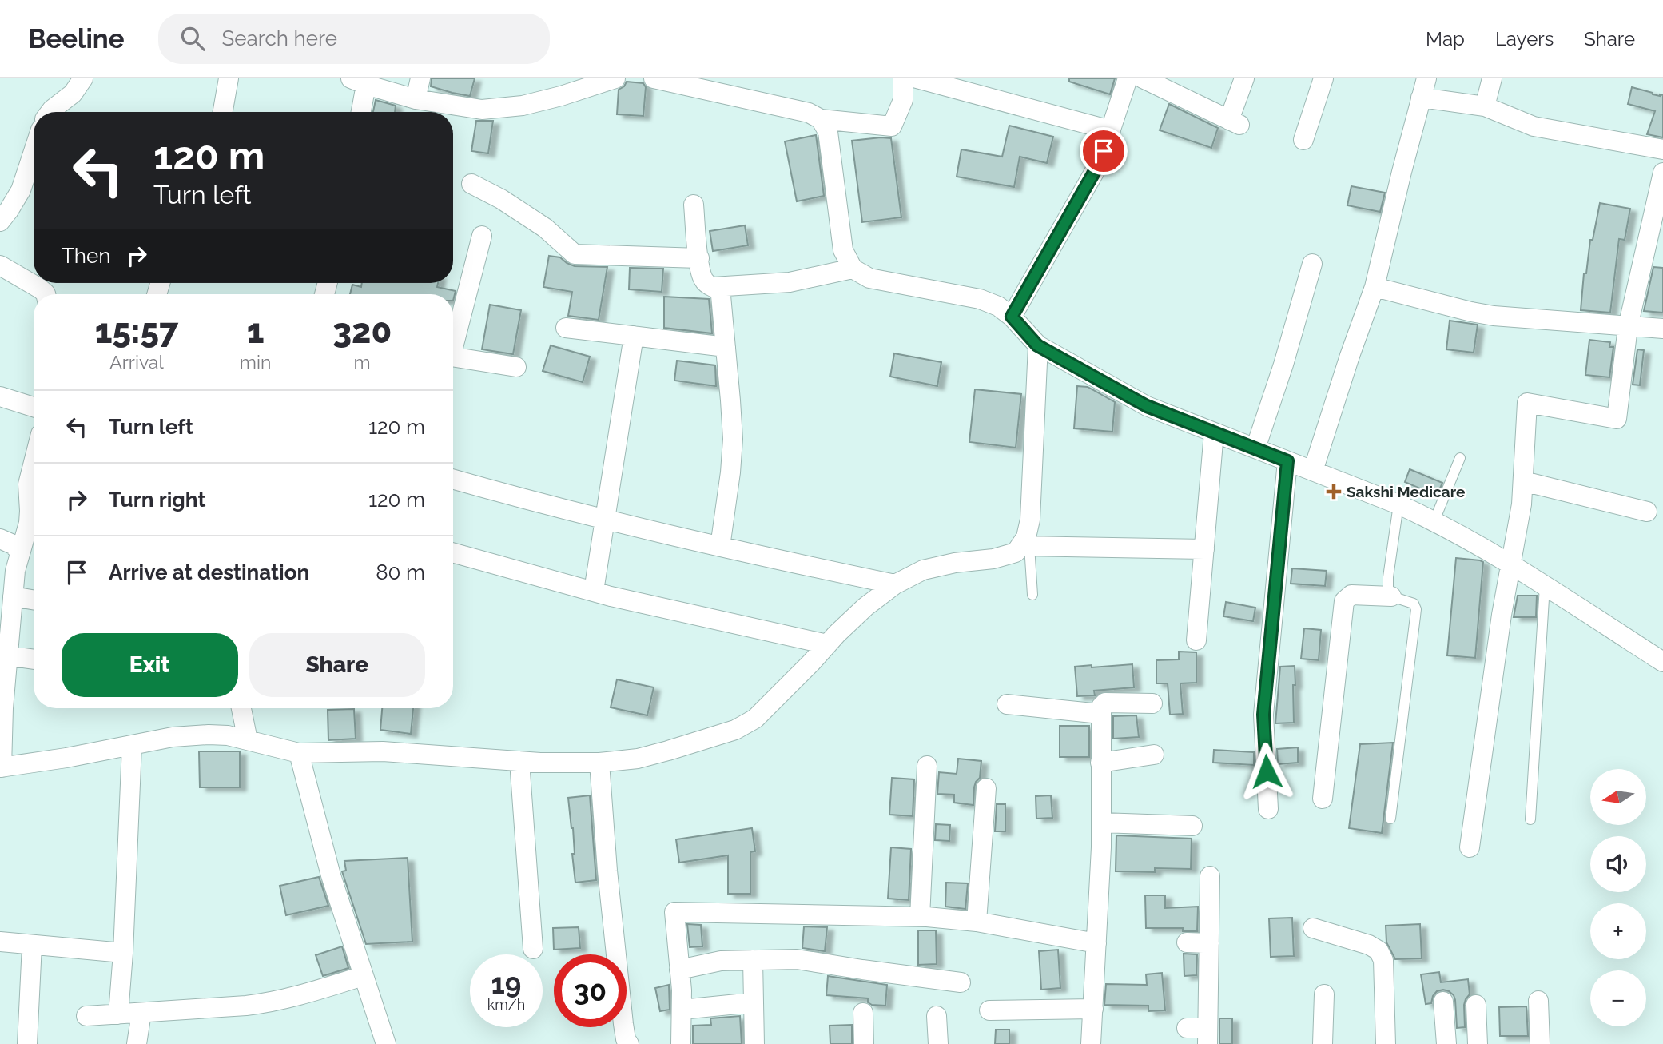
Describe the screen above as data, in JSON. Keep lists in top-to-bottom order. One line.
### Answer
{"places":{"health":["Sakshi Medicare"]},"north":"left","page":{"header":"Beeline","search":"Search here","nav":["Map","Layers","Share"],"turn":["120 m","Turn left"],"then":"Then","eta":["15:57","Arrival","1","min","320","m"],"list":[{"name":"Turn left","value":"120 m"},{"name":"Turn right","value":"120 m"},{"name":"Arrive at destination","value":"80 m"}],"buttons":["Exit","Share"],"map_buttons":["+","−"],"speed":"19 km/h","limit":"30"}}
